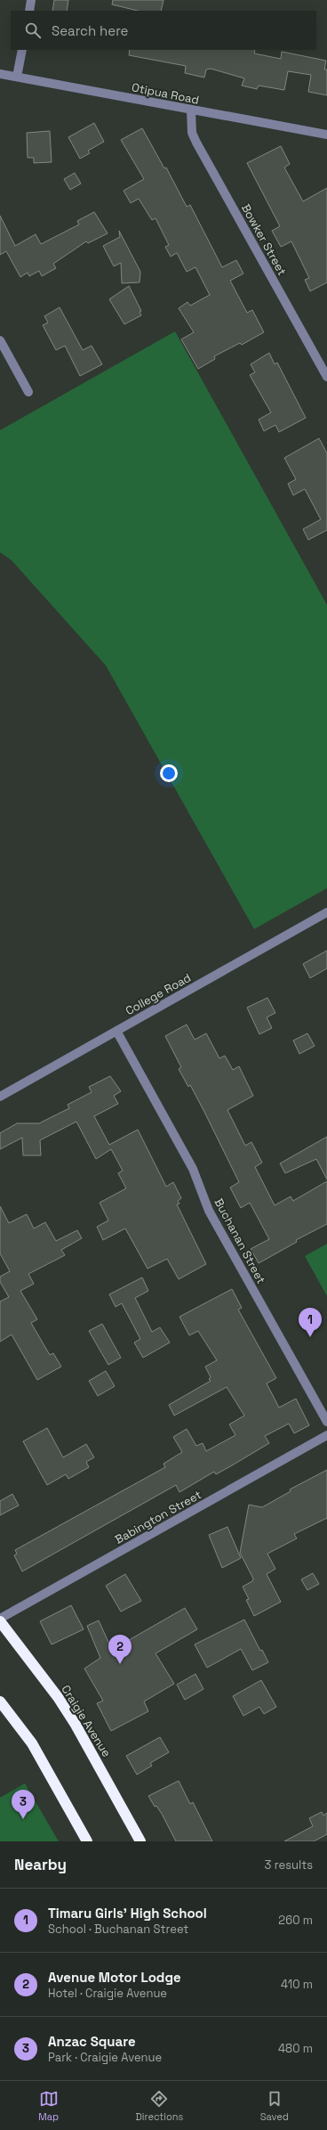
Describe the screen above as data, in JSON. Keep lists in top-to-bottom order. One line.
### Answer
{"streets":{"highway":["Craigie Avenue"],"street":["Otipua Road","Bowker Street","College Road","Buchanan Street","Babington Street"]},"crossings":[["Otipua Road","Bowker Street"],["College Road","Buchanan Street"],["Babington Street","Craigie Avenue"]],"page":{"search":"Search here","pins":["1","2","3"],"heading":["Nearby","3 results"],"list":[{"mark":"1","name":"Timaru Girls' High School","note":"School · Buchanan Street","value":"260 m"},{"mark":"2","name":"Avenue Motor Lodge","note":"Hotel · Craigie Avenue","value":"410 m"},{"mark":"3","name":"Anzac Square","note":"Park · Craigie Avenue","value":"480 m"}],"nav":["Map","Directions","Saved"]}}
